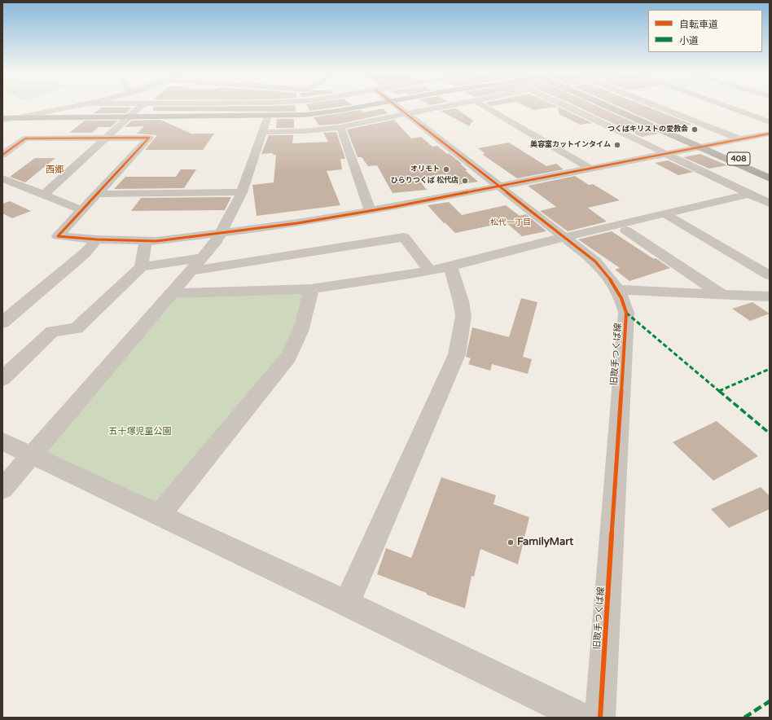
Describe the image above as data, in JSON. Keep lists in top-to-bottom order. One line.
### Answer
{"streets":{"highway":["408"],"street":["旧取手つくば線"]},"districts":["西郷","松代一丁目"],"parks":["五十塚児童公園"],"places":["つくばキリストの愛教会","美容室カットインタイム","オリモト","ひらりつくば 松代店","FamilyMart"],"legend":["自転車道","小道"]}
